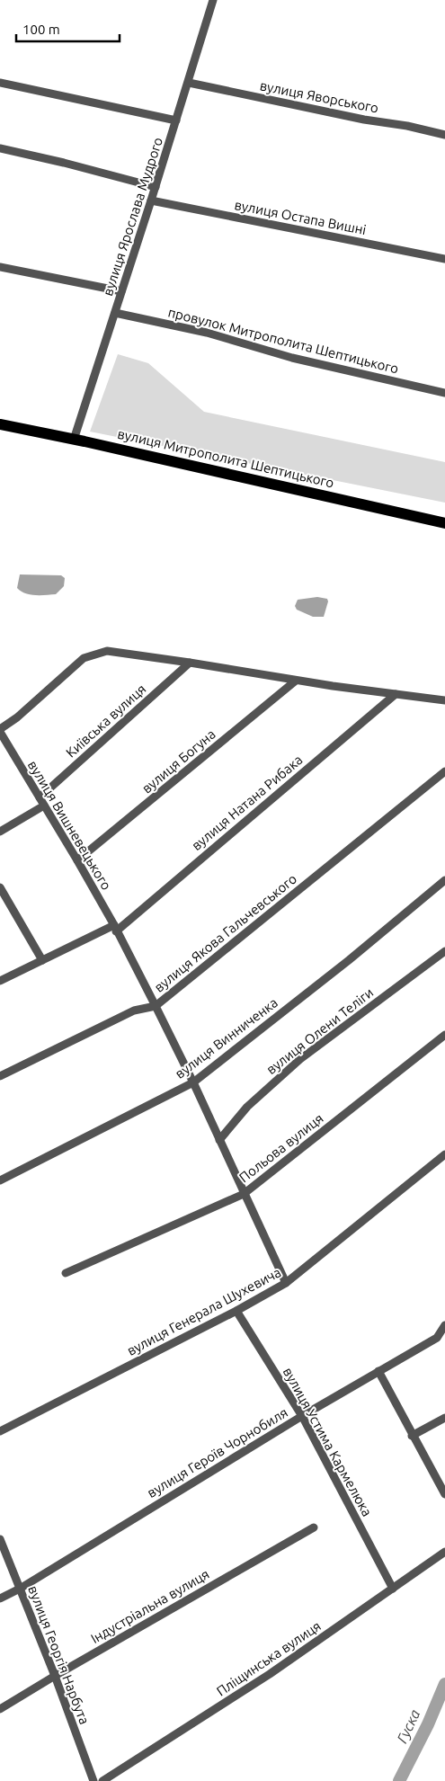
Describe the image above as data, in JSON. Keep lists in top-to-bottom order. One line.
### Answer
{"streets":{"main road":["вулиця Митрополита Шептицького"],"street":["вулиця Яворського","вулиця Ярослава Мудрого","вулиця Остапа Вишні","провулок Митрополита Шептицького","Київська вулиця","вулиця Богуна","вулиця Натана Рибака","вулиця Вишневецького","вулиця Якова Гальчевського","вулиця Олени Теліги","вулиця Винниченка","Польова вулиця","вулиця Генерала Шухевича","вулиця Устима Кармелюка","вулиця Героїв Чорнобиля","Індустріальна вулиця","вулиця Георгія Нарбута","Пліщинська вулиця"]},"crossings":[["вулиця Яворського","вулиця Ярослава Мудрого"],["вулиця Ярослава Мудрого","вулиця Остапа Вишні"],["вулиця Ярослава Мудрого","провулок Митрополита Шептицького"],["вулиця Ярослава Мудрого","вулиця Митрополита Шептицького"],["Київська вулиця","вулиця Вишневецького"],["вулиця Богуна","вулиця Вишневецького"],["вулиця Натана Рибака","вулиця Вишневецького"],["вулиця Генерала Шухевича","вулиця Устима Кармелюка"],["вулиця Устима Кармелюка","вулиця Героїв Чорнобиля"],["вулиця Устима Кармелюка","Пліщинська вулиця"],["вулиця Героїв Чорнобиля","вулиця Георгія Нарбута"],["Індустріальна вулиця","вулиця Георгія Нарбута"]],"water":["Гуска"],"scale_bar":"100 m"}
